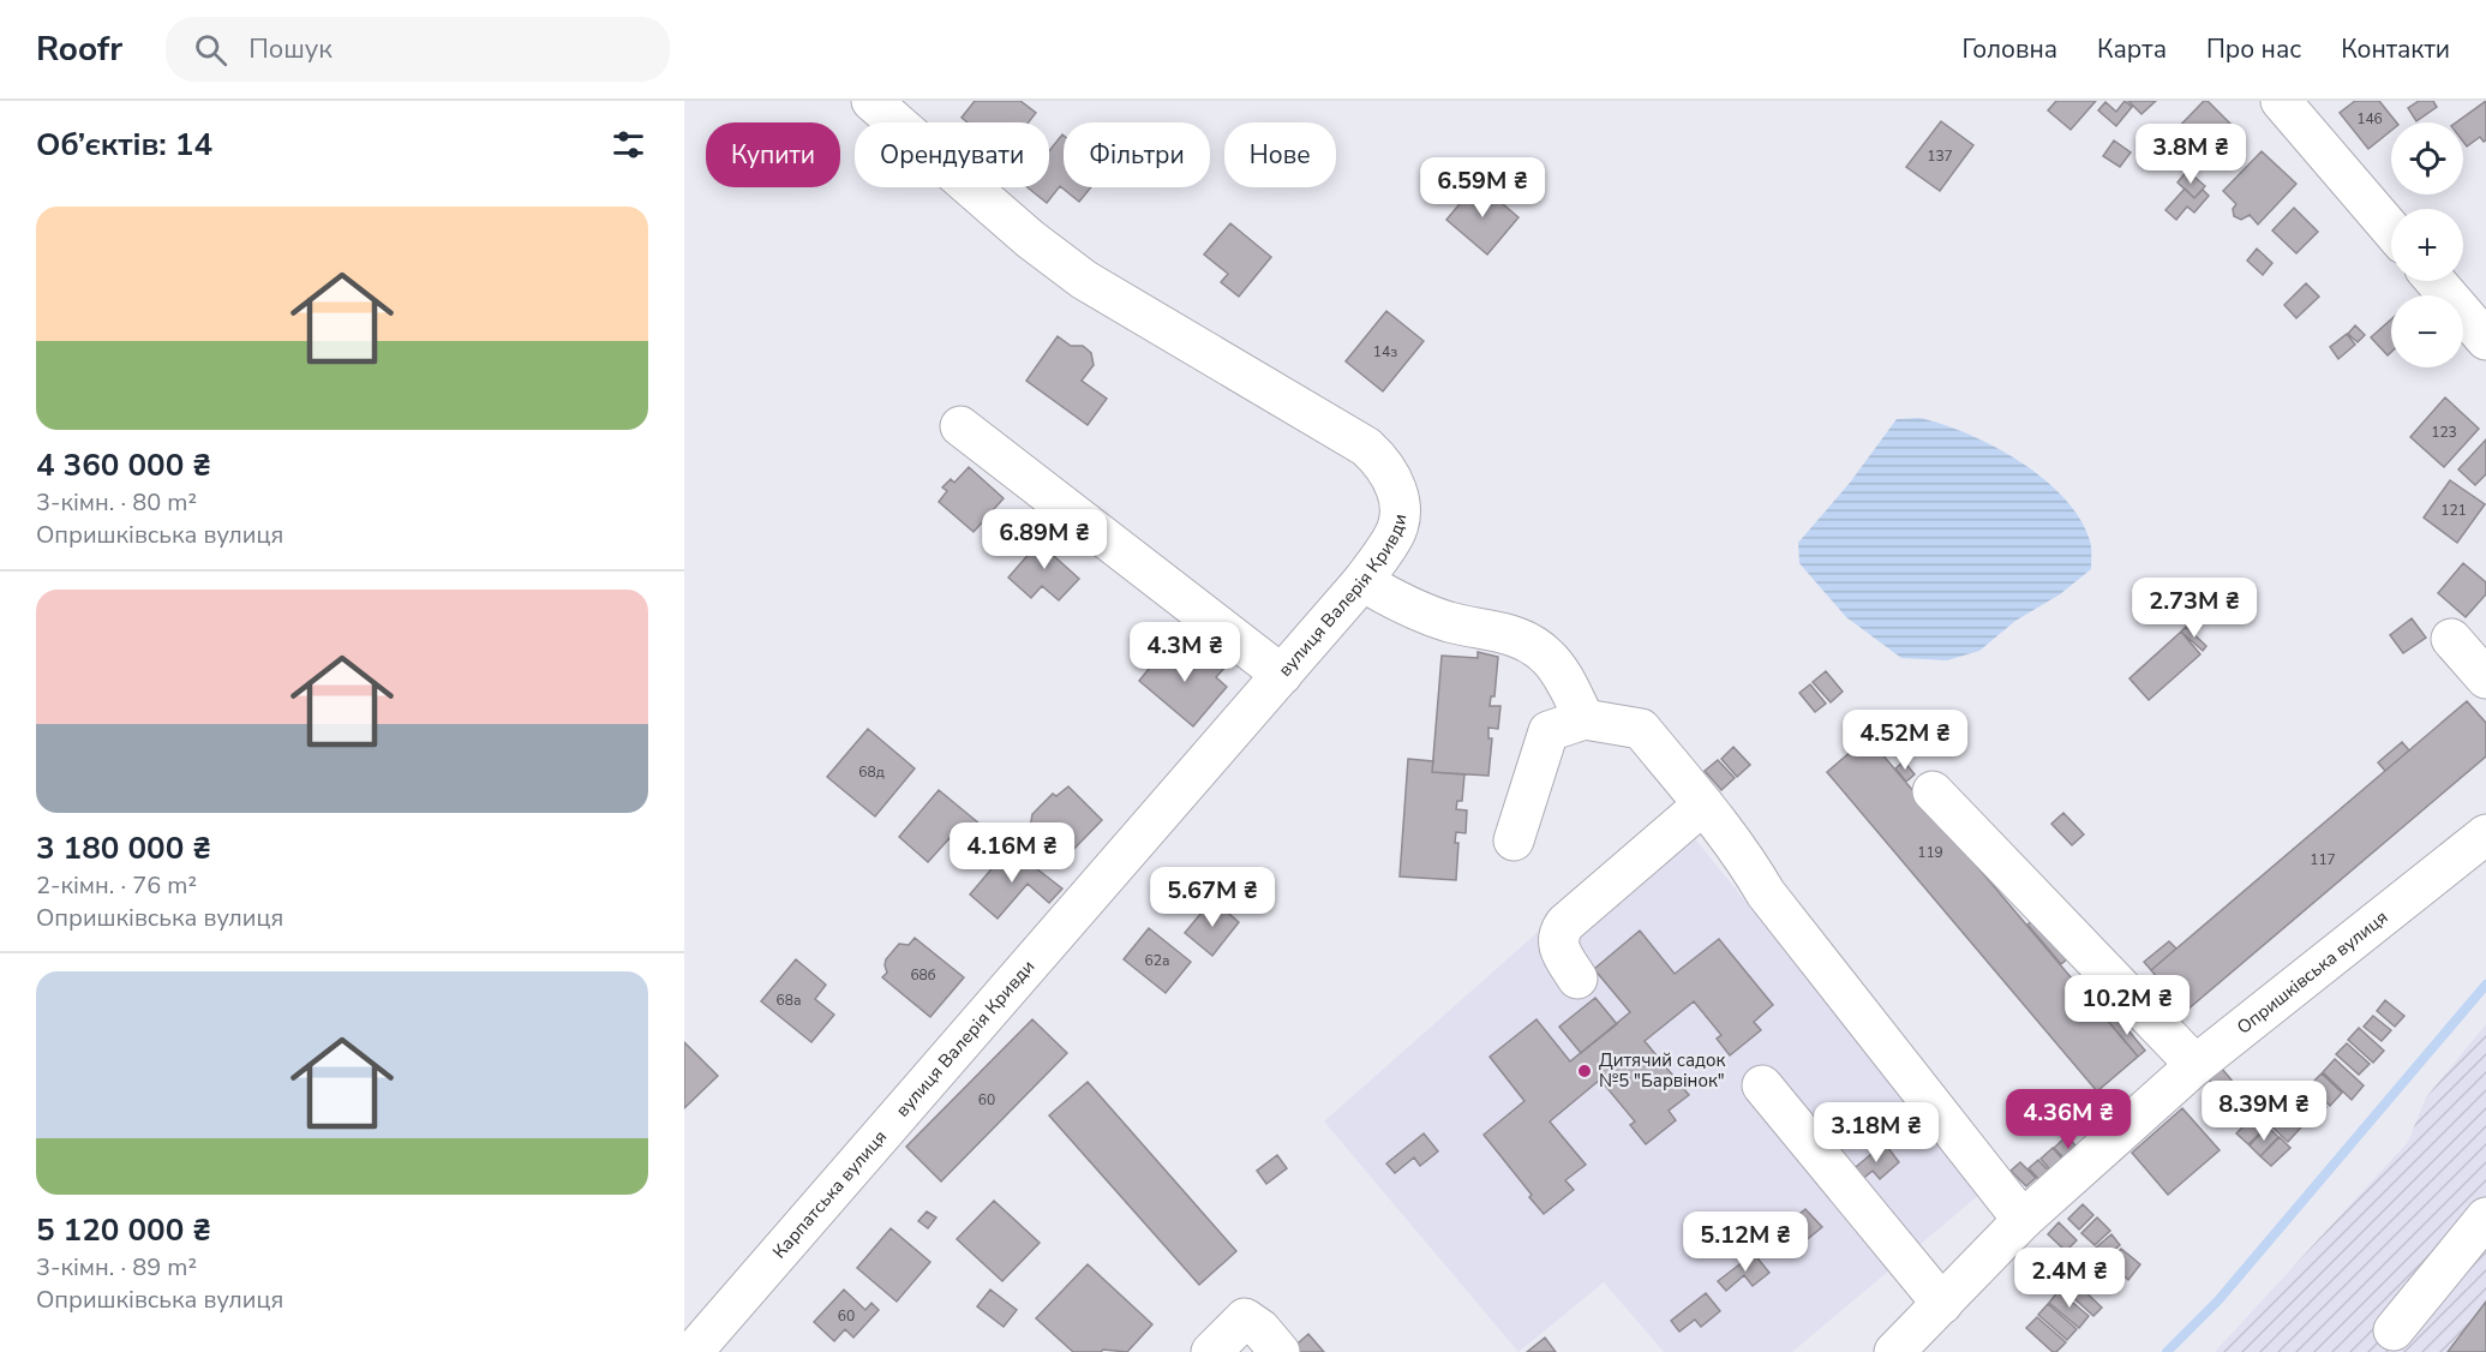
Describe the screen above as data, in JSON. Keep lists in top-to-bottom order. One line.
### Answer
{"streets":{"street":["вулиця Валерія Кривди","Опришківська вулиця"]},"places":["Дитячий садок №5 \"Барвінок\""],"house_numbers":["146","137","14з","123","121","68д","119","117","62а","68б","68а","60","60"],"page":{"header":"Roofr","search":"Пошук","nav":["Головна","Карта","Про нас","Контакти"],"heading":"Об’єктів: 14","map_buttons":["+","−"],"chip":["Купити","Орендувати","Фільтри","Нове"],"price":["3.8M ₴","6.59M ₴","6.89M ₴","2.73M ₴","4.3M ₴","4.52M ₴","4.16M ₴","5.67M ₴","10.2M ₴","8.39M ₴","4.36M ₴","3.18M ₴","5.12M ₴","2.4M ₴"],"list":[{"name":"4 360 000 ₴","note":"3-кімн. · 80 m² · Опришківська вулиця"},{"name":"3 180 000 ₴","note":"2-кімн. · 76 m² · Опришківська вулиця"},{"name":"5 120 000 ₴","note":"3-кімн. · 89 m² · Опришківська вулиця"}]}}
